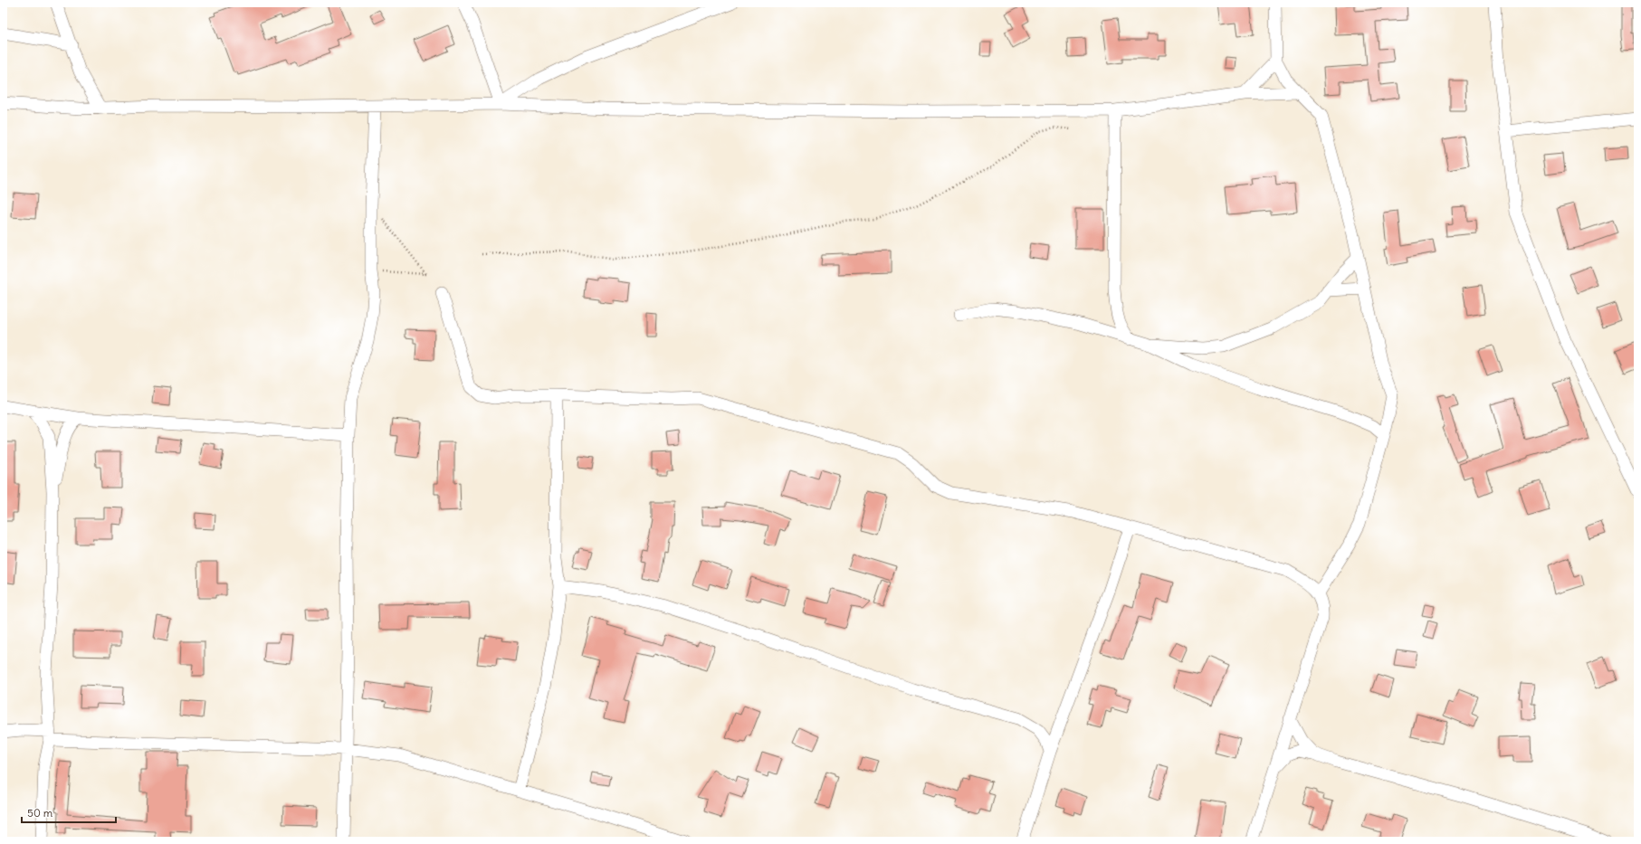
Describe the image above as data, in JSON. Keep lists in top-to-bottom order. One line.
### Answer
{"scale_bar":"50 m"}
